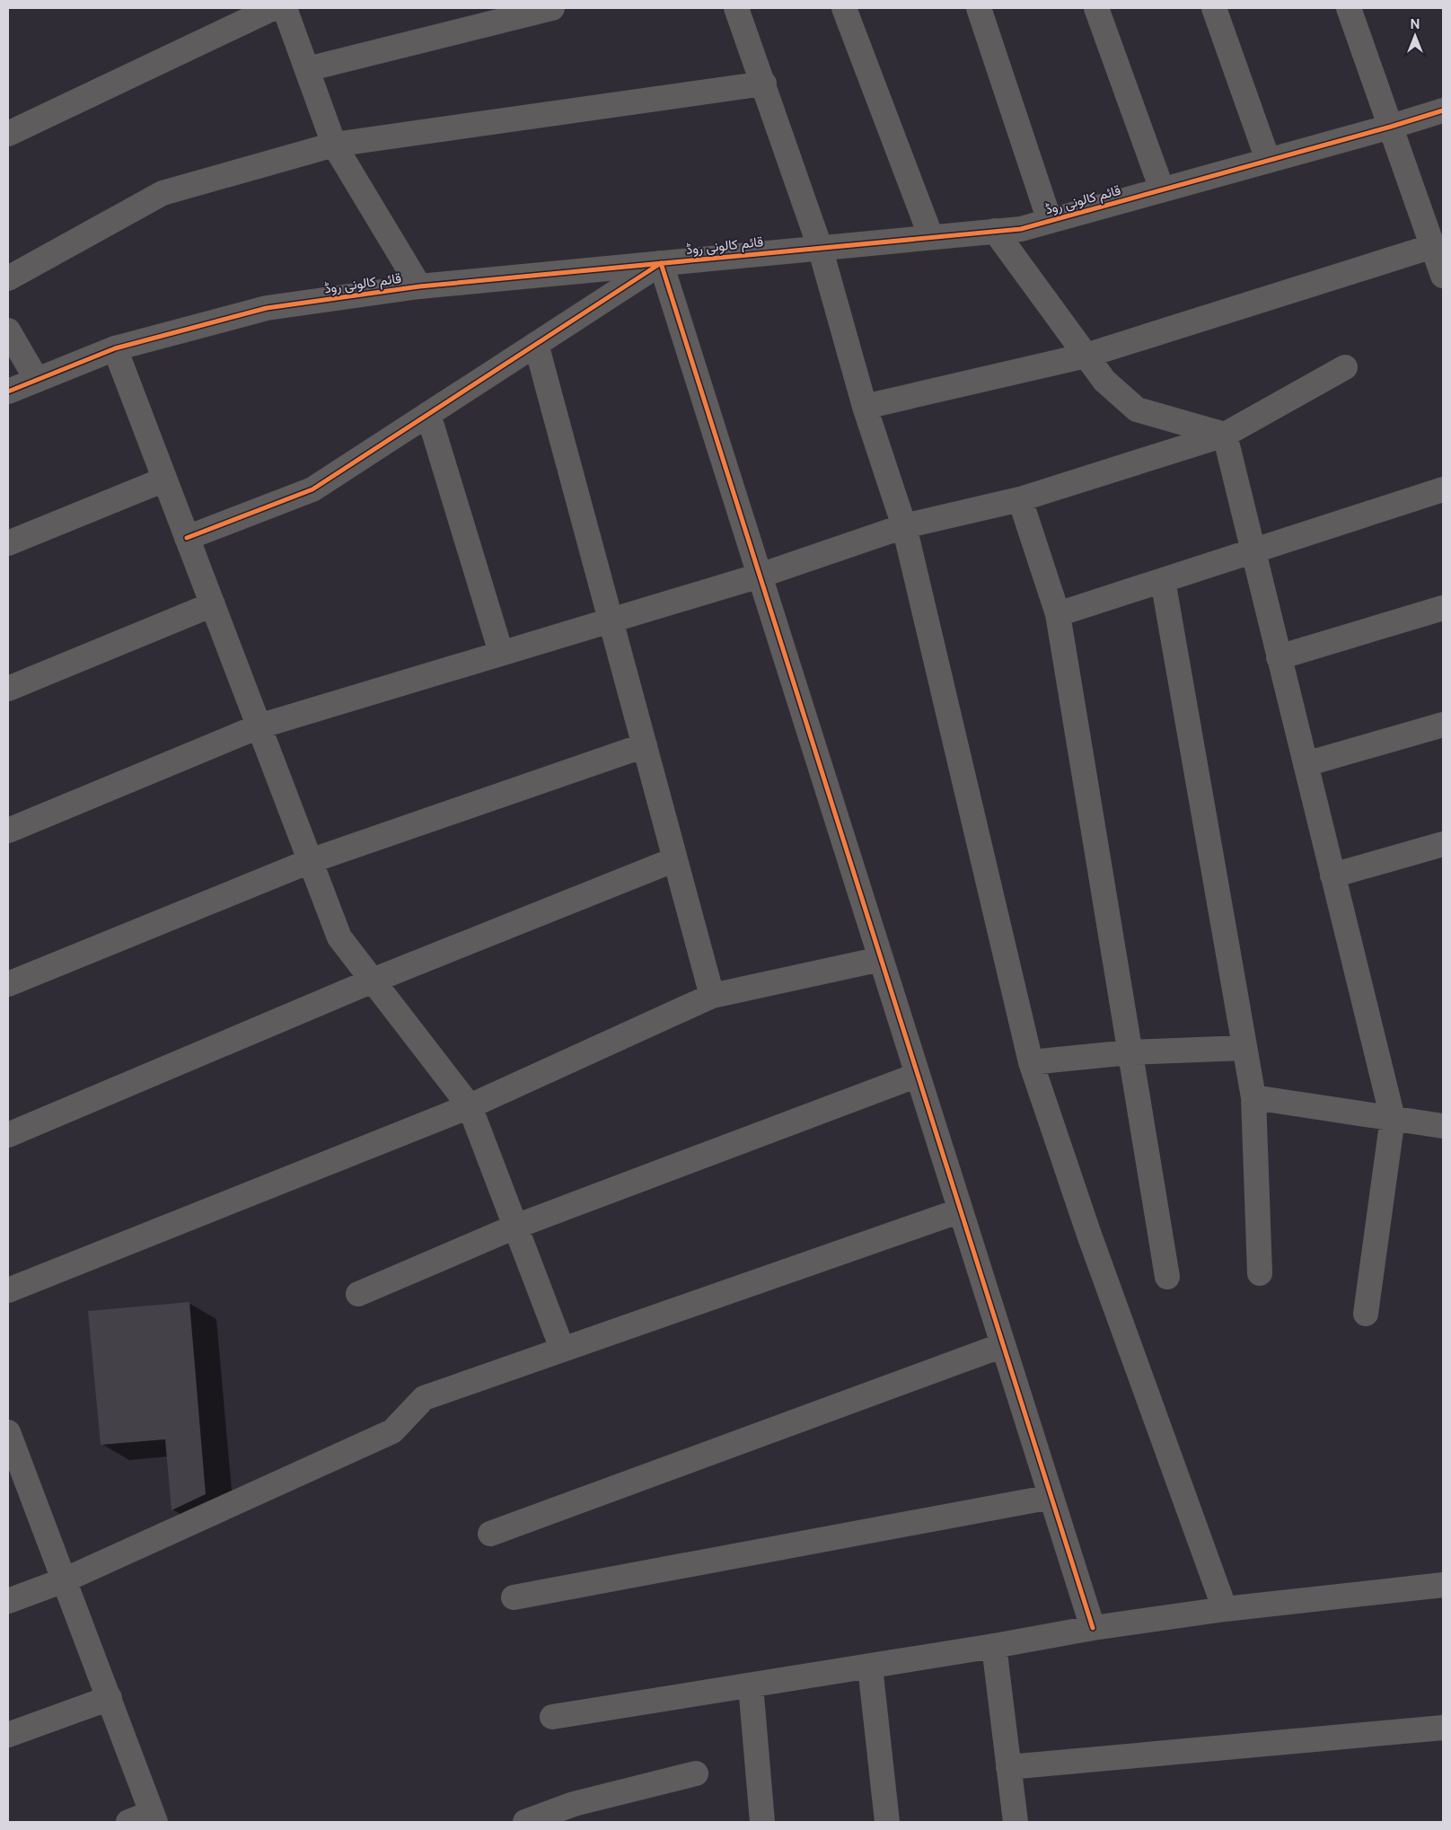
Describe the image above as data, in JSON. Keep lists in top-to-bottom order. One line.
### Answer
{"streets":{"street":["قائم کالونی روڈ"]},"north":"top"}
